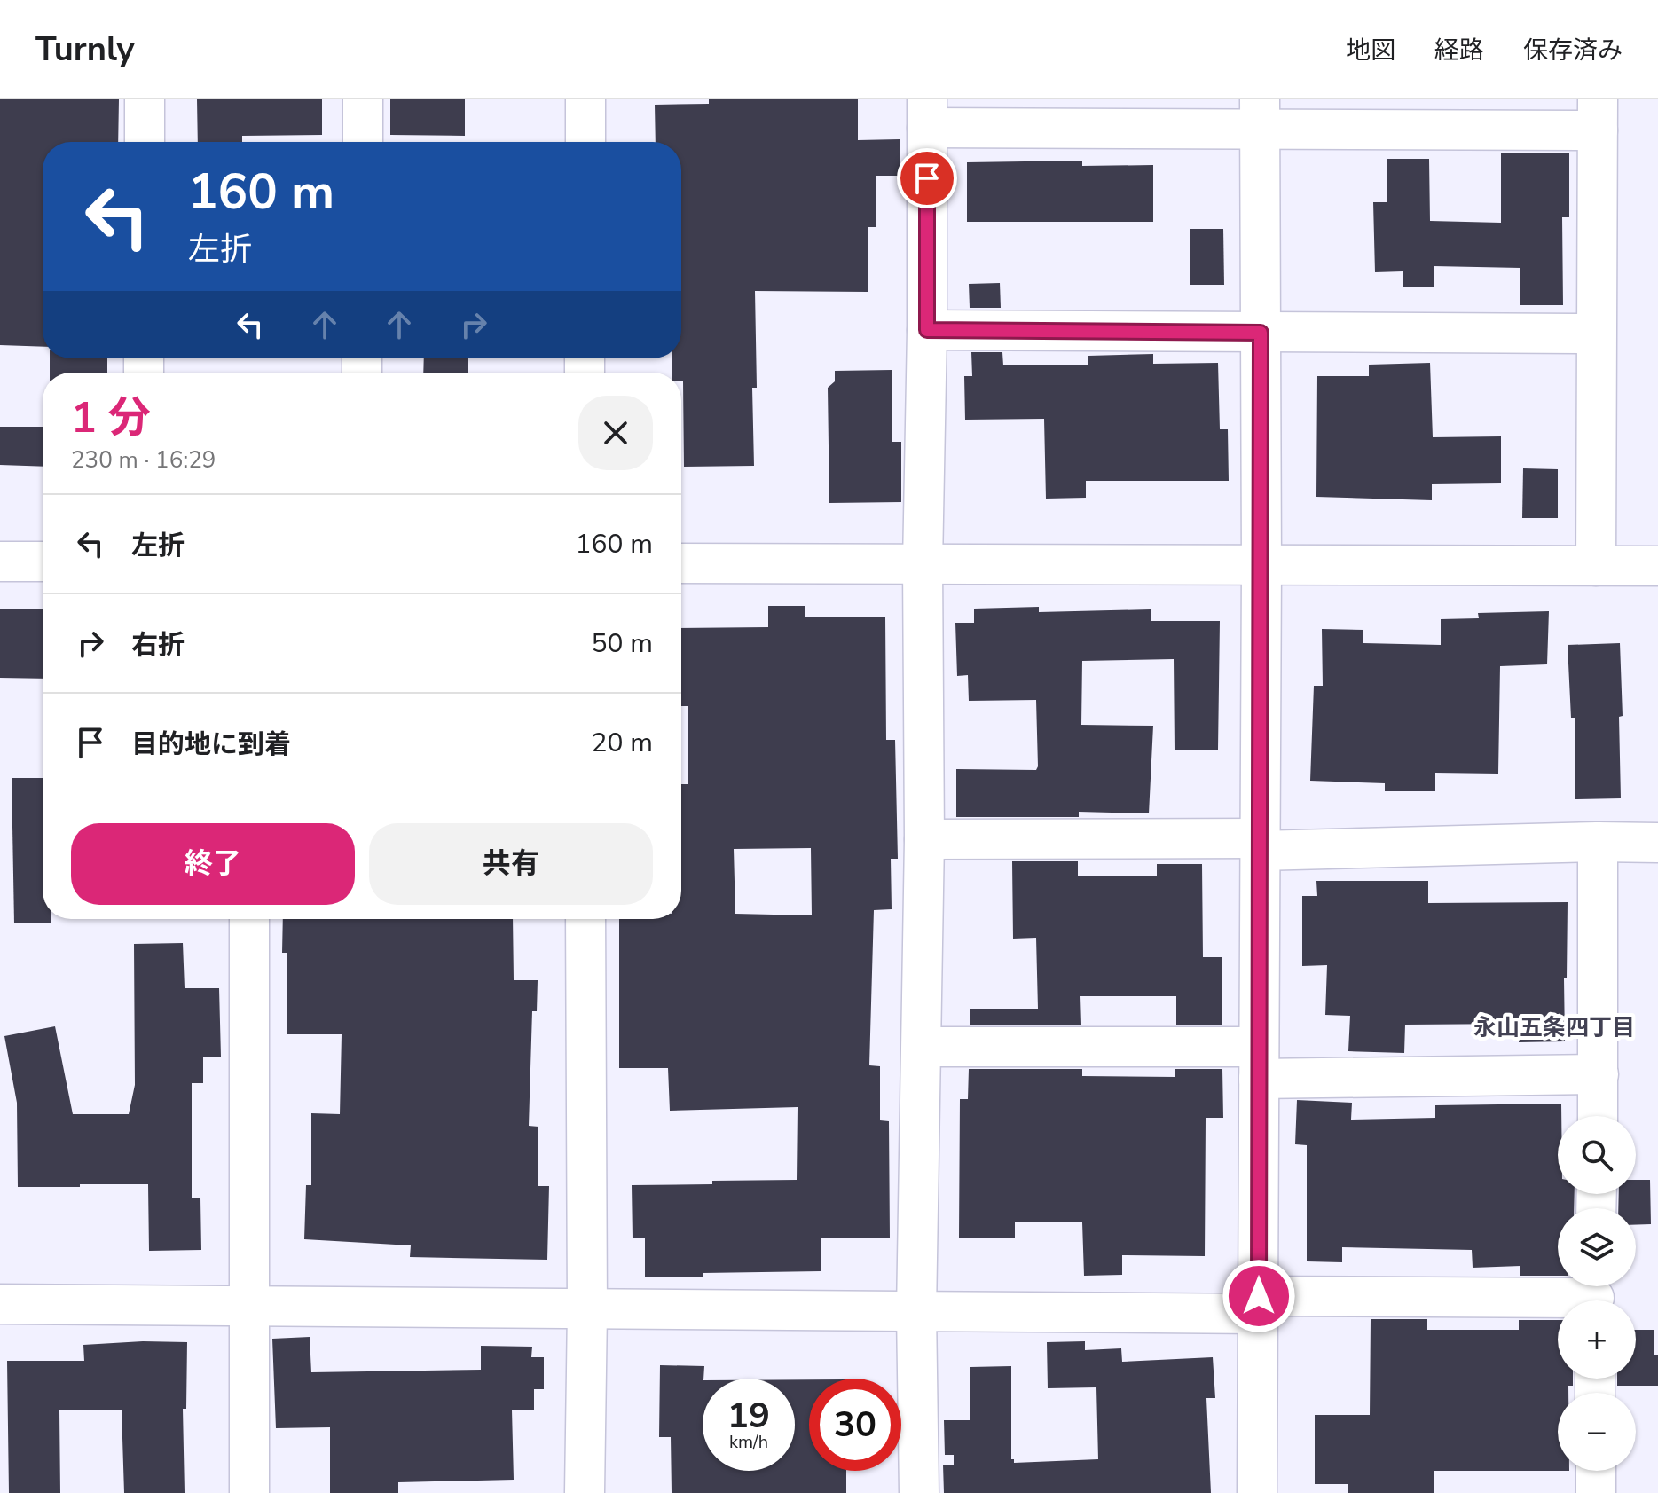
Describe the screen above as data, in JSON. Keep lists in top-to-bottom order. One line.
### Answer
{"districts":["永山五条四丁目"],"page":{"header":"Turnly","nav":["地図","経路","保存済み"],"turn":["160 m","左折"],"heading":["1 分","230 m · 16:29"],"list":[{"name":"左折","value":"160 m"},{"name":"右折","value":"50 m"},{"name":"目的地に到着","value":"20 m"}],"buttons":["終了","共有"],"map_buttons":["+","−"],"speed":"19 km/h","limit":"30"}}
